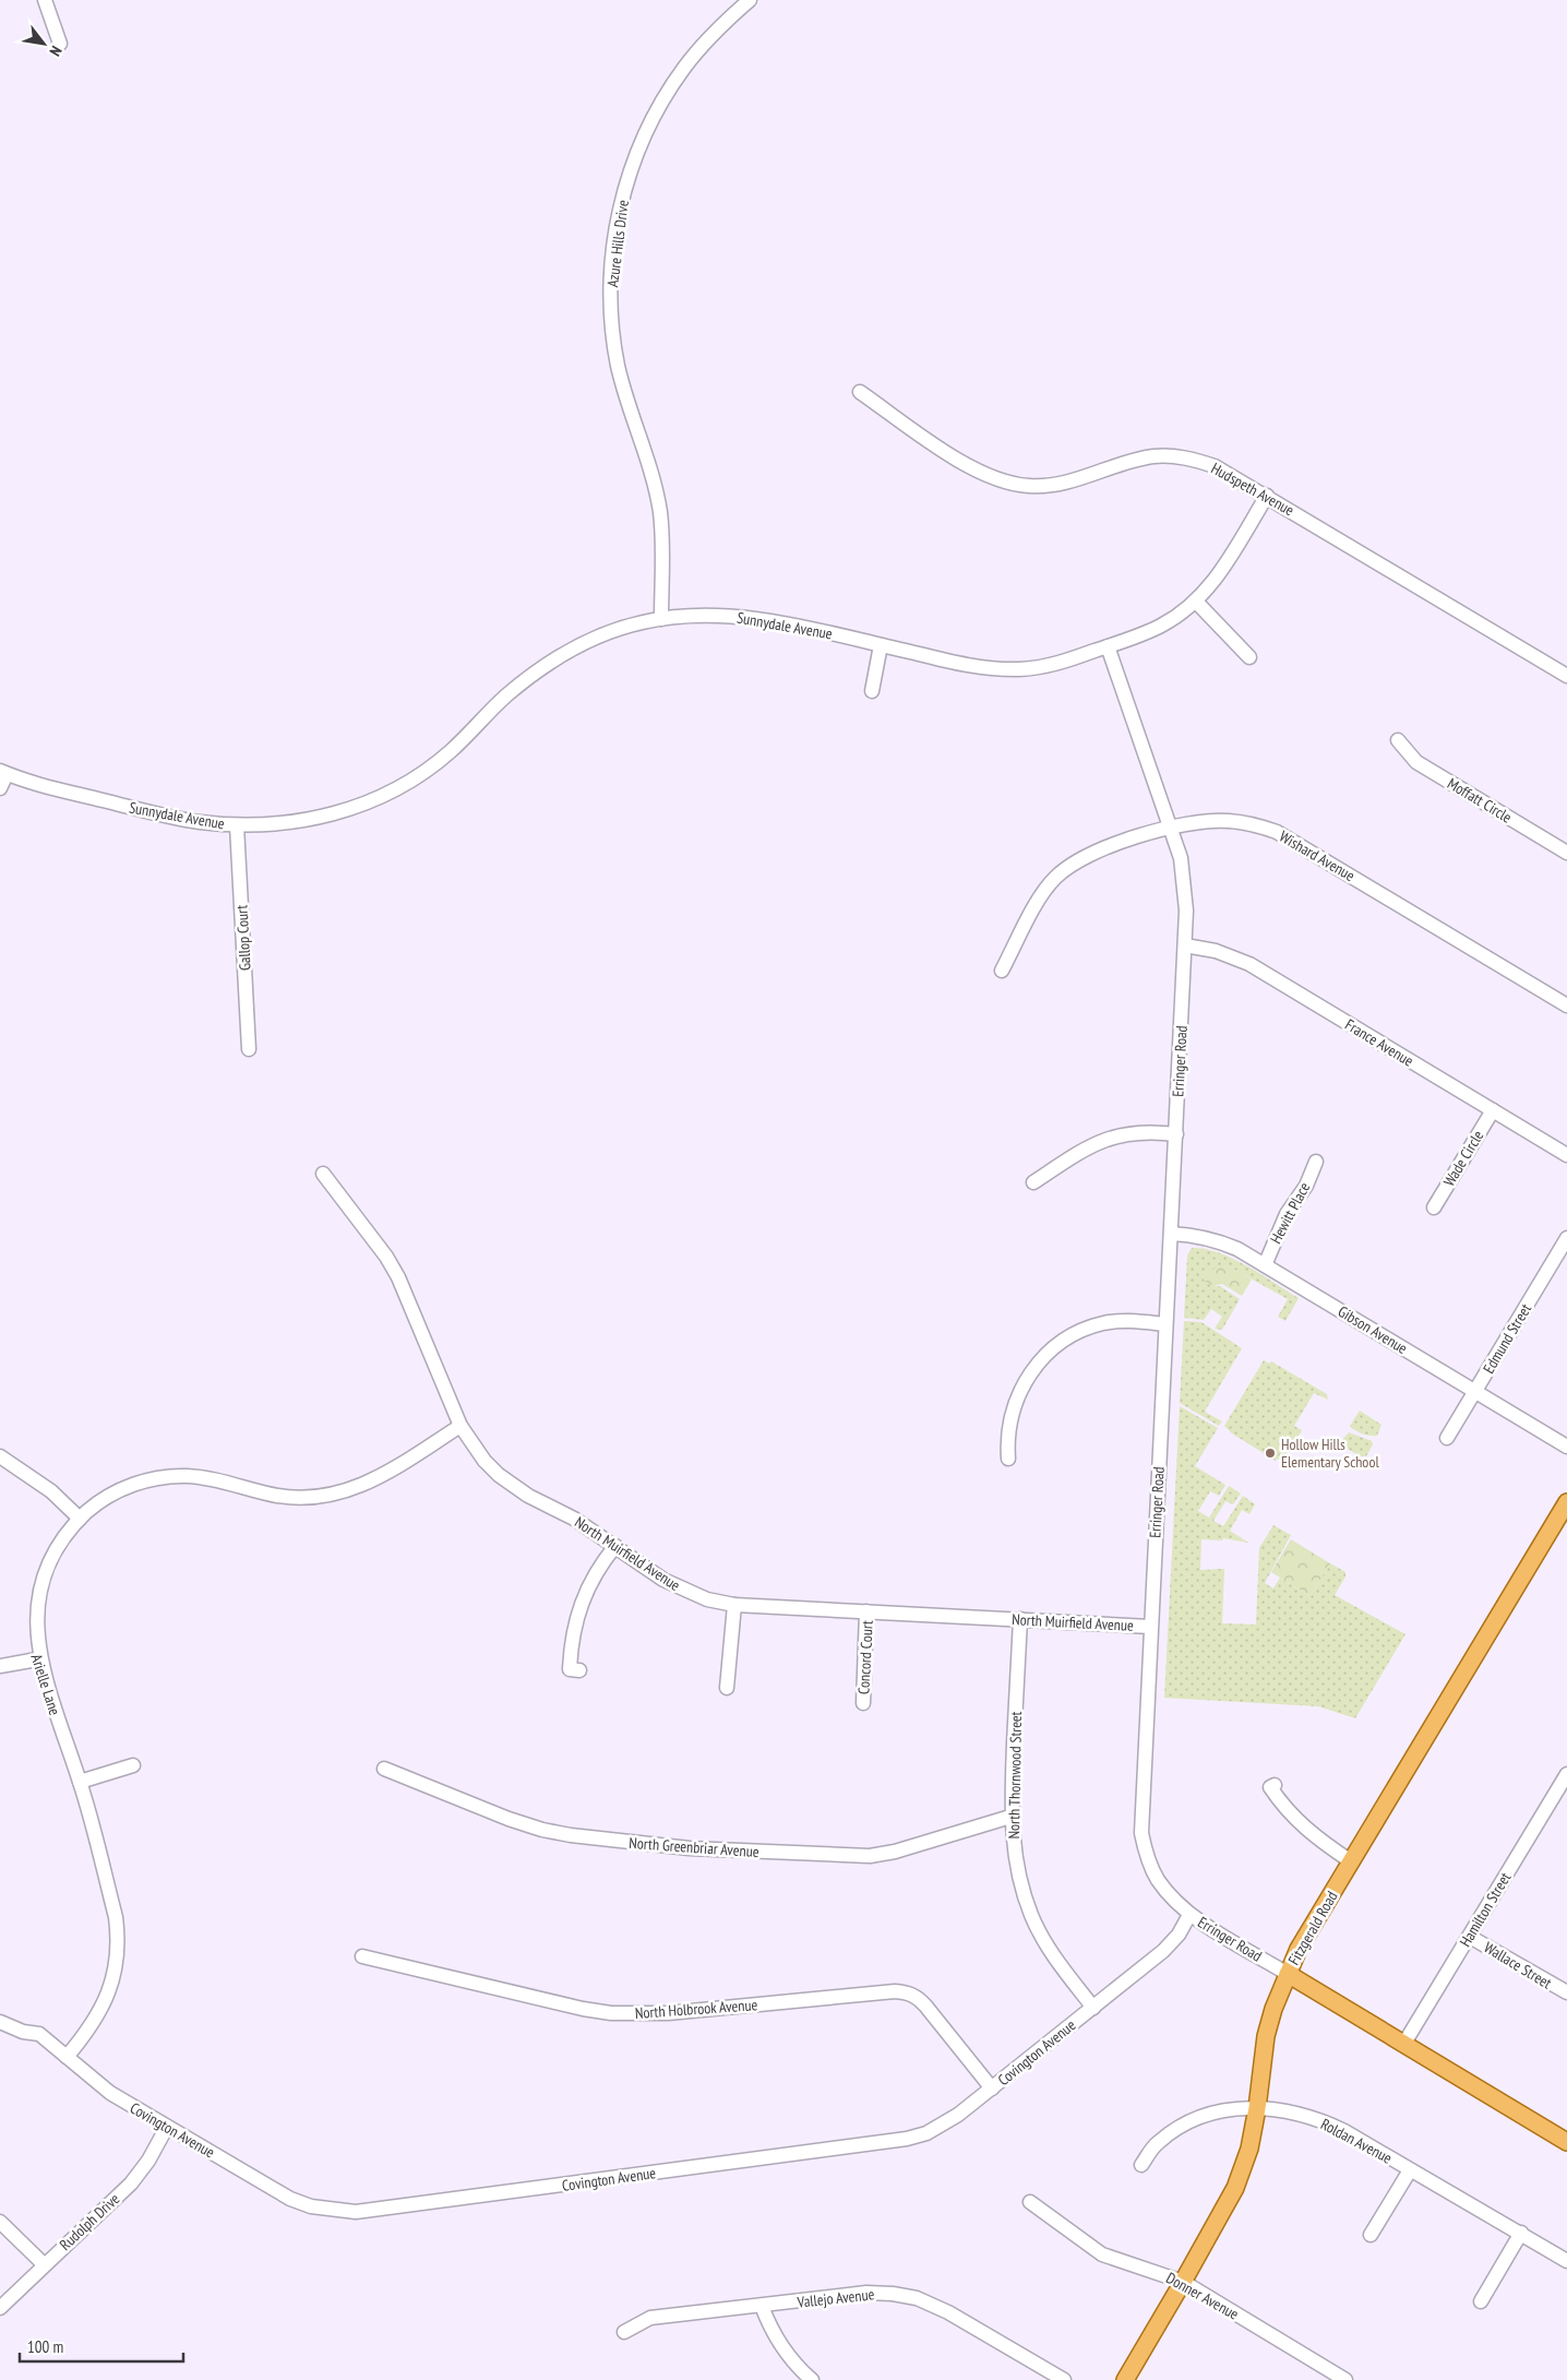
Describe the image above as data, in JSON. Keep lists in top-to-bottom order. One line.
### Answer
{"streets":{"main road":["Erringer Road","Fitzgerald Road"],"street":["Azure Hills Drive","Hudspeth Avenue","Sunnydale Avenue","Moffatt Circle","Wishard Avenue","Gallop Court","France Avenue","Wade Circle","Hewitt Place","Gibson Avenue","Edmund Street","North Muirfield Avenue","Concord Court","Arielle Lane","North Thornwood Street","North Greenbriar Avenue","Hamilton Street","Wallace Street","North Holbrook Avenue","Covington Avenue","Roldan Avenue","Rudolph Drive","Donner Avenue","Vallejo Avenue"]},"crossings":[["Azure Hills Drive","Sunnydale Avenue"],["Hudspeth Avenue","Sunnydale Avenue"],["Sunnydale Avenue","Gallop Court"],["Sunnydale Avenue","Erringer Road"],["Wishard Avenue","Erringer Road"],["France Avenue","Erringer Road"],["France Avenue","Wade Circle"],["Erringer Road","Gibson Avenue"],["Erringer Road","North Muirfield Avenue"],["Erringer Road","Hamilton Street"],["Erringer Road","Fitzgerald Road"],["Erringer Road","Covington Avenue"],["Hewitt Place","Gibson Avenue"],["Gibson Avenue","Edmund Street"],["North Muirfield Avenue","Concord Court"],["North Muirfield Avenue","Arielle Lane"],["North Muirfield Avenue","North Thornwood Street"],["Arielle Lane","Covington Avenue"],["North Thornwood Street","North Greenbriar Avenue"],["North Thornwood Street","Covington Avenue"],["Hamilton Street","Wallace Street"],["Fitzgerald Road","Roldan Avenue"],["Fitzgerald Road","Donner Avenue"],["North Holbrook Avenue","Covington Avenue"],["Covington Avenue","Rudolph Drive"]],"places":["Hollow Hills Elementary School"],"scale_bar":"100 m","north":"bottom right"}
